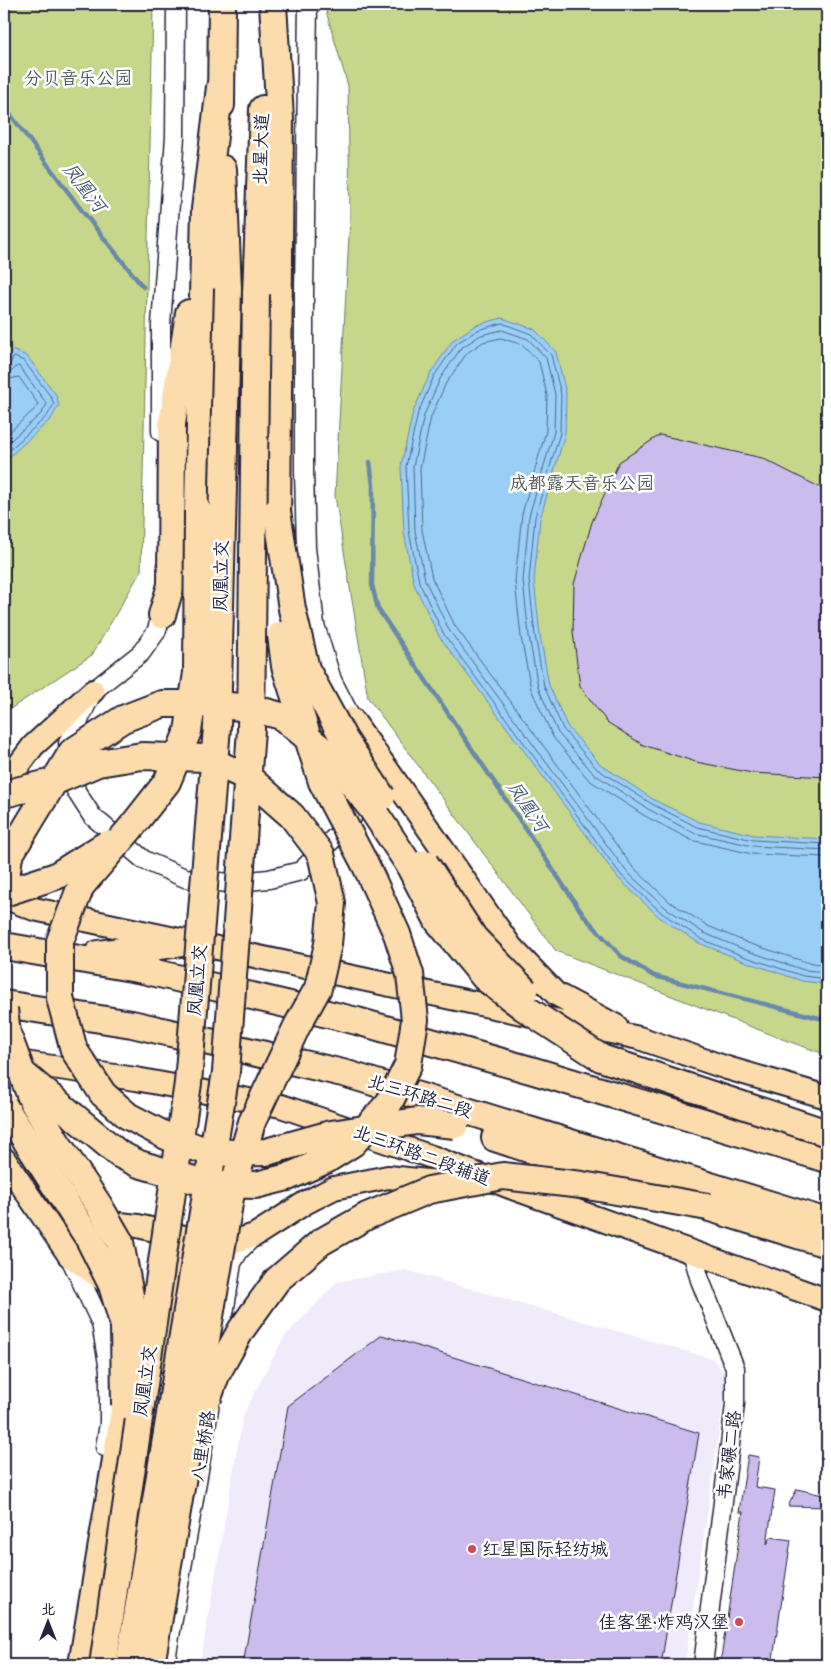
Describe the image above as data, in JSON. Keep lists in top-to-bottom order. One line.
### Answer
{"streets":{"highway":["北星大道","凤凰立交","北三环路二段"],"main road":["北三环路二段辅道"],"street":["八里桥路","韦家碾二路"]},"crossings":[["北星大道","凤凰立交"],["北三环路二段辅道","韦家碾二路"]],"water":["凤凰河"],"parks":["分贝音乐公园","成都露天音乐公园"],"places":["红星国际轻纺城","佳客堡·炸鸡汉堡"],"north":"top"}
